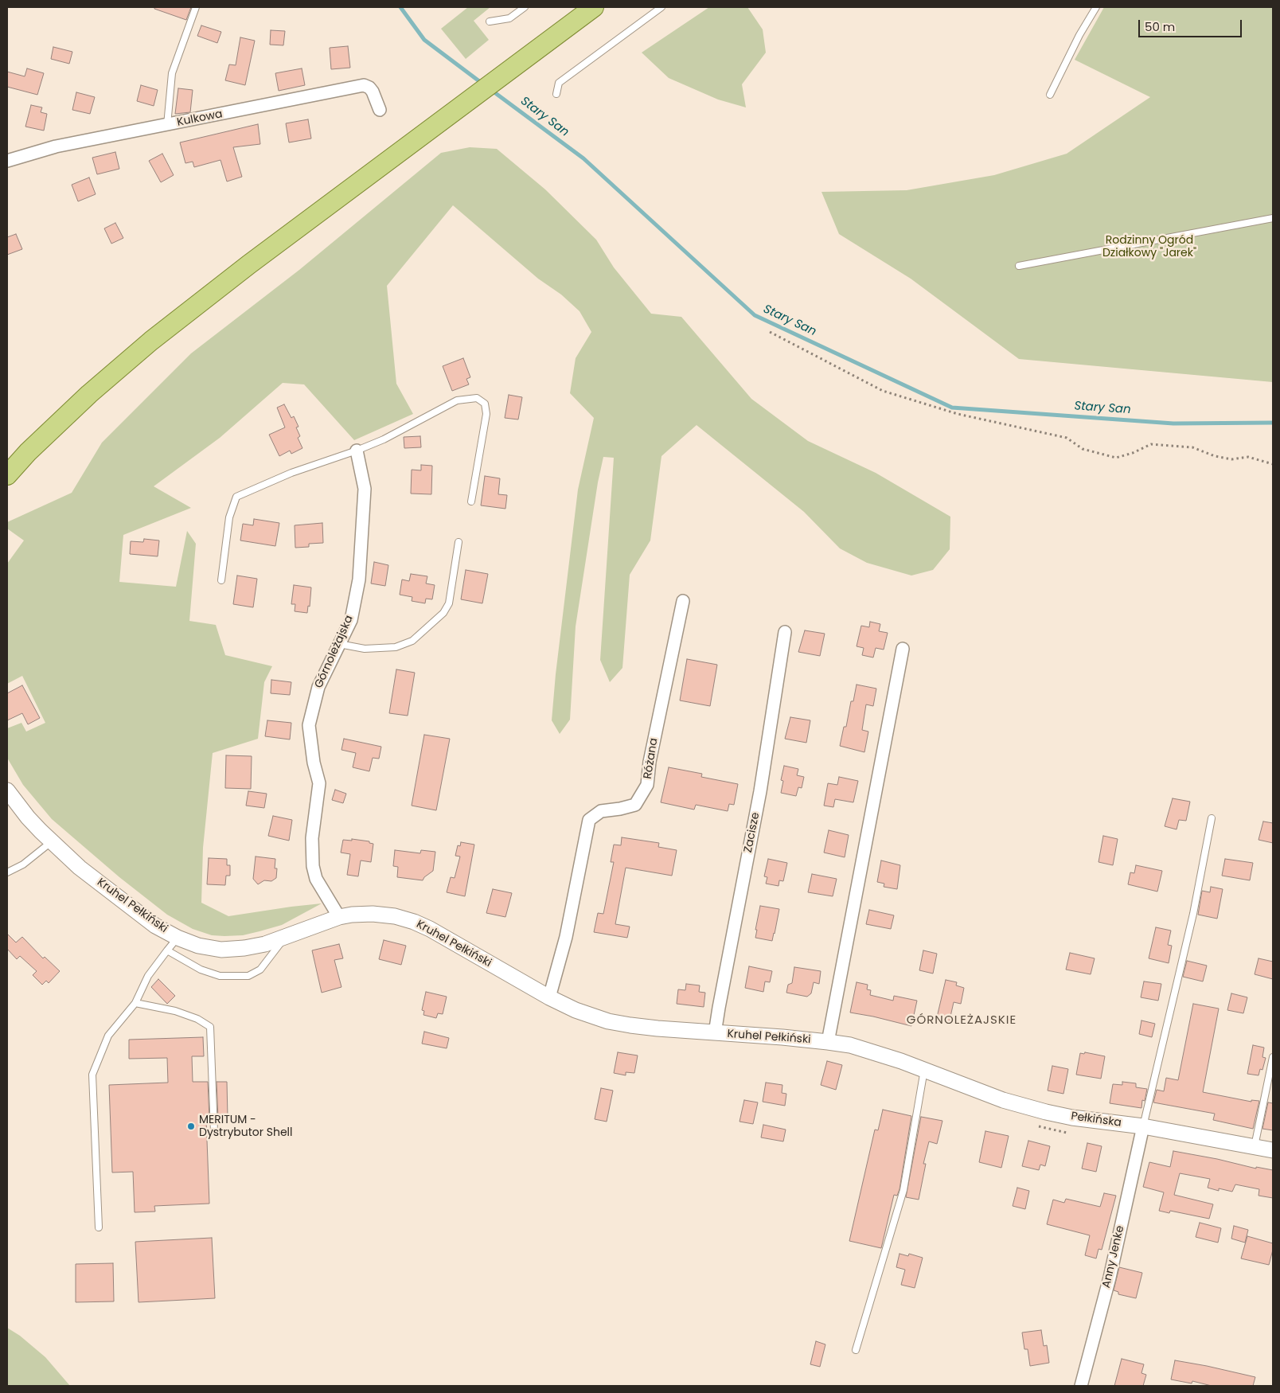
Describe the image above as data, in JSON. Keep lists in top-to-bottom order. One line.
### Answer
{"streets":{"street":["Kulkowa","Górnoleżajska","Różana","Zacisze","Kruhel Pełkiński","Pełkińska","Anny Jenke"]},"crossings":[["Górnoleżajska","Kruhel Pełkiński"],["Różana","Kruhel Pełkiński"],["Zacisze","Kruhel Pełkiński"],["Kruhel Pełkiński","Pełkińska"],["Pełkińska","Anny Jenke"]],"districts":["GÓRNOLEŻAJSKIE"],"water":["Stary San"],"parks":["Rodzinny Ogród Działkowy \"Jarek\""],"places":["MERITUM - Dystrybutor Shell"],"scale_bar":"50 m"}
